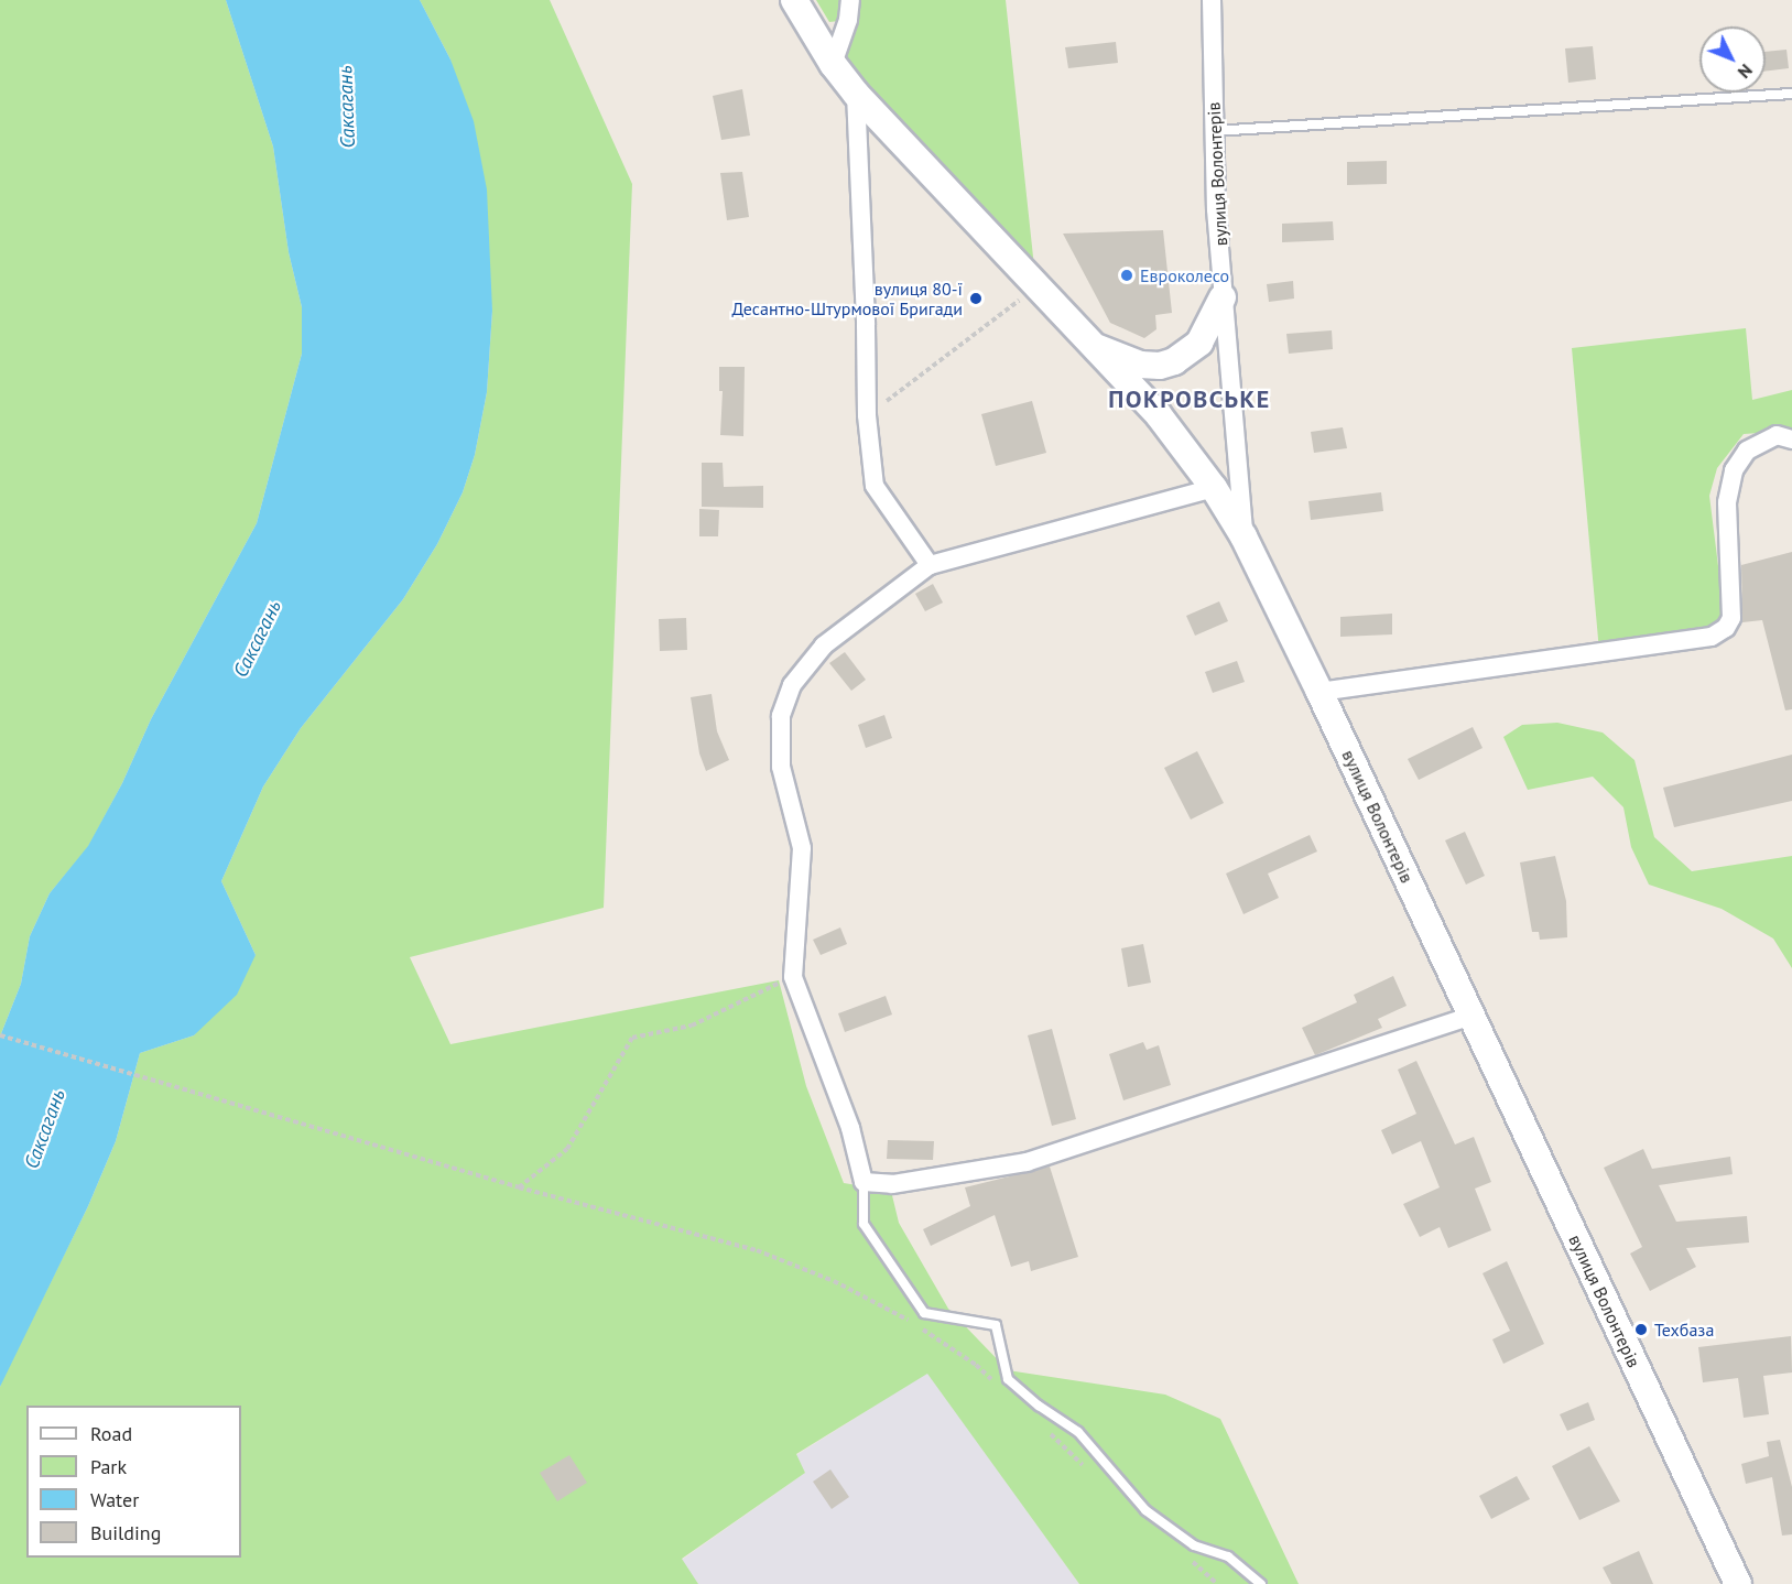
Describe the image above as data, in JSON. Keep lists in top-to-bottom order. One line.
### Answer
{"streets":{"street":["вулиця Волонтерів"]},"districts":["ПОКРОВСЬКЕ"],"water":["Саксагань"],"places":["Евроколесо","вулиця 80-ї Десантно-Штурмової Бригади","Техбаза"],"legend":["Road","Park","Water","Building"],"north":"bottom right"}
